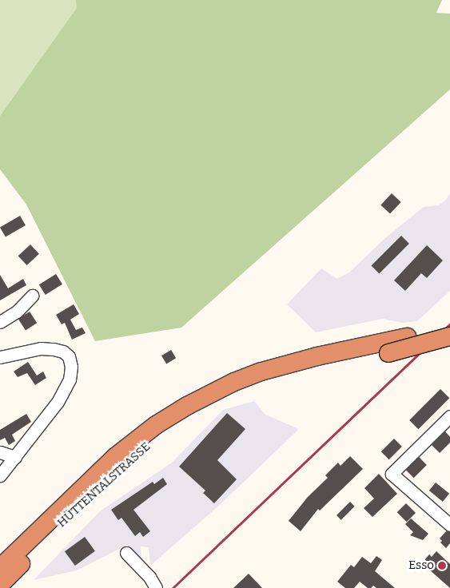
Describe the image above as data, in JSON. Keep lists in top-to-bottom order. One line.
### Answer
{"streets":{"highway":["HÜTTENTALSTRASSE"]},"places":["Esso"]}
